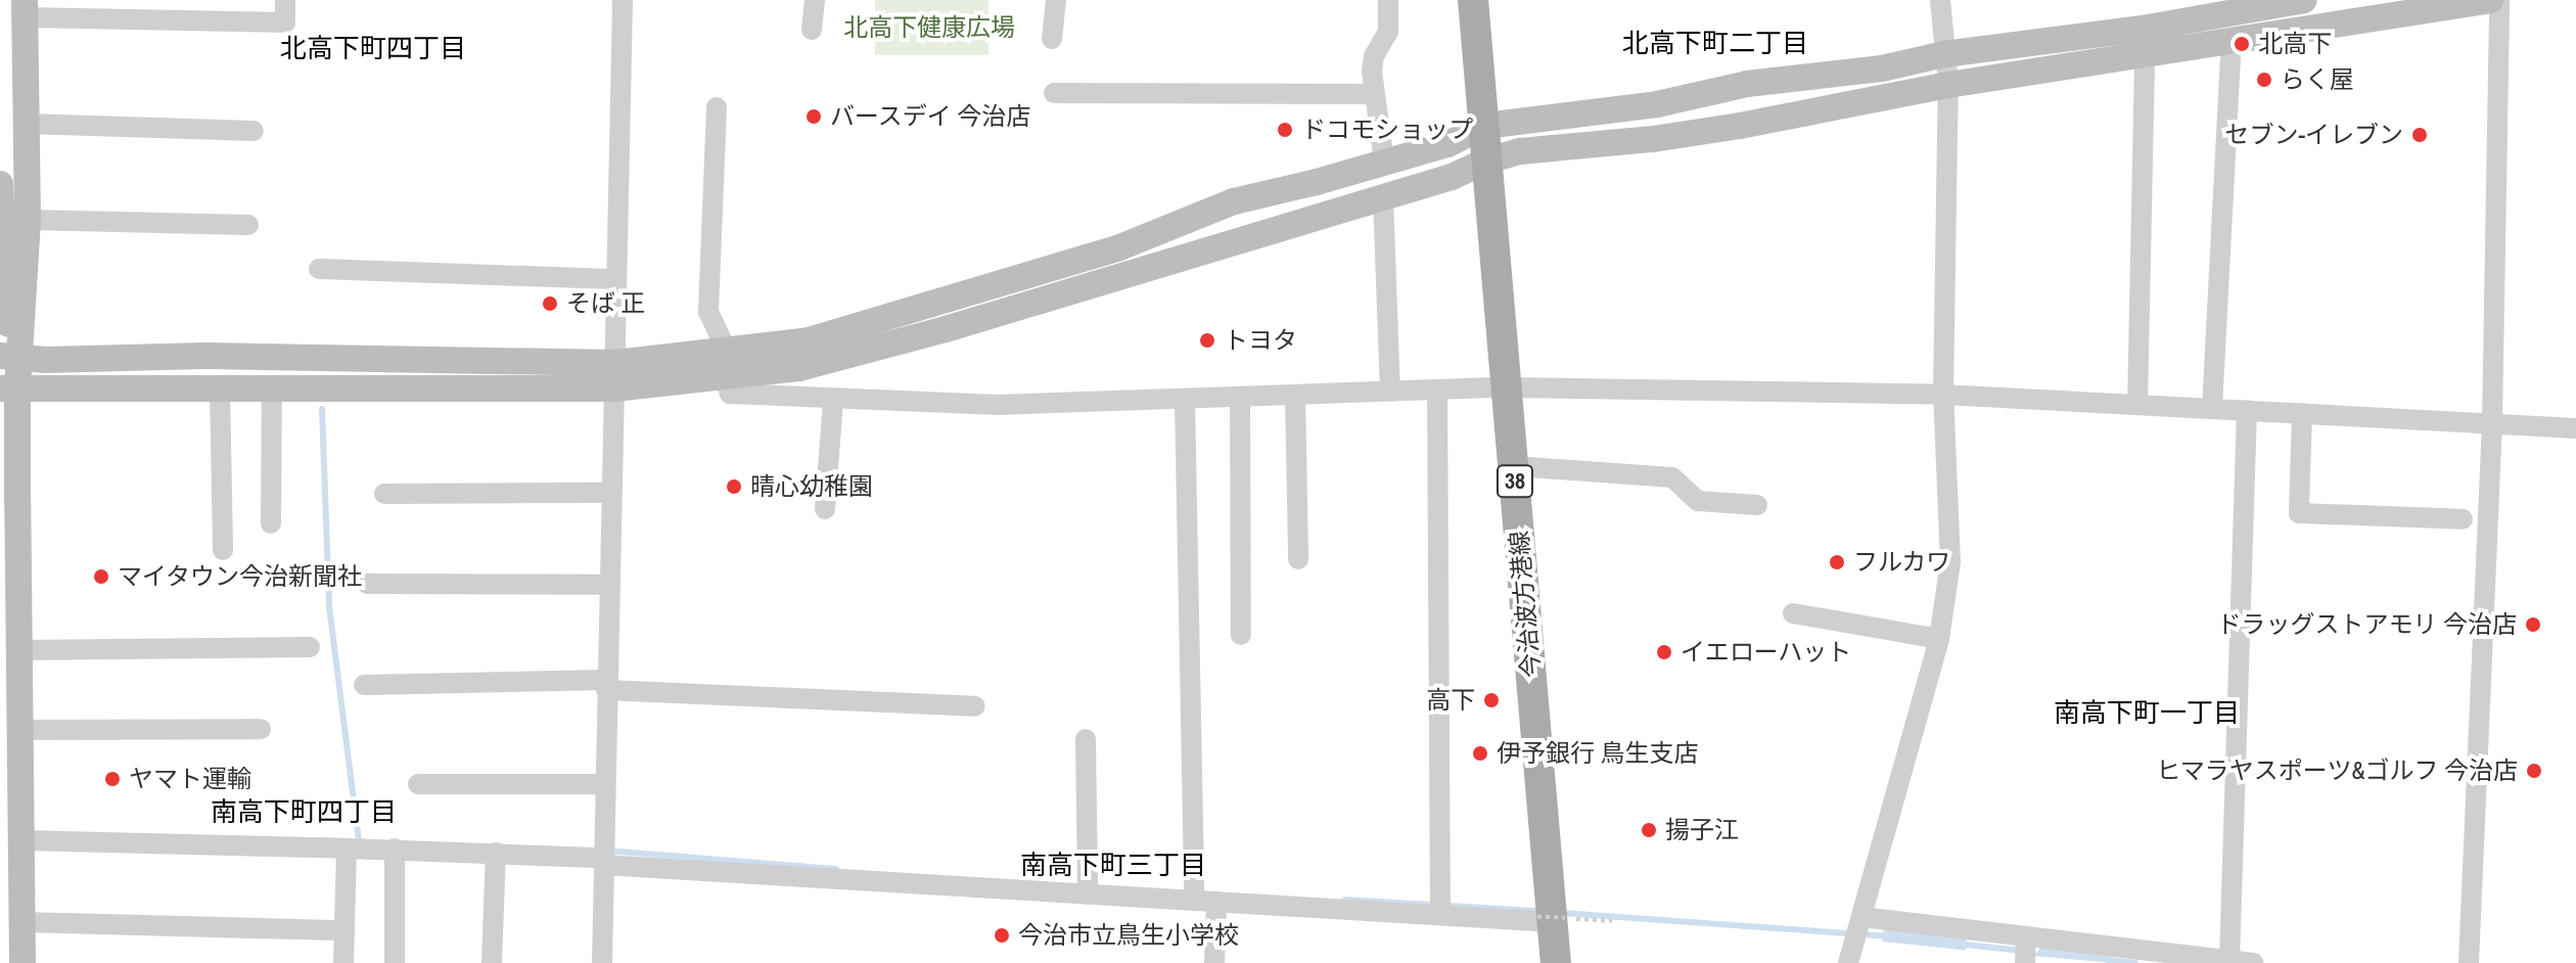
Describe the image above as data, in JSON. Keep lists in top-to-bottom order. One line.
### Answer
{"streets":{"main road":["38","今治波方港線"]},"districts":["北高下町二丁目","北高下町四丁目","南高下町一丁目","南高下町四丁目","南高下町三丁目"],"parks":["北高下健康広場"],"places":["北高下","らく屋","バースデイ 今治店","ドコモショップ","セブン-イレブン","そば 正","トヨタ","晴心幼稚園","フルカワ","マイタウン今治新聞社","ドラッグストアモリ 今治店","イエローハット","高下","伊予銀行 鳥生支店","ヒマラヤスポーツ&ゴルフ 今治店","ヤマト運輸","揚子江","今治市立鳥生小学校"]}
